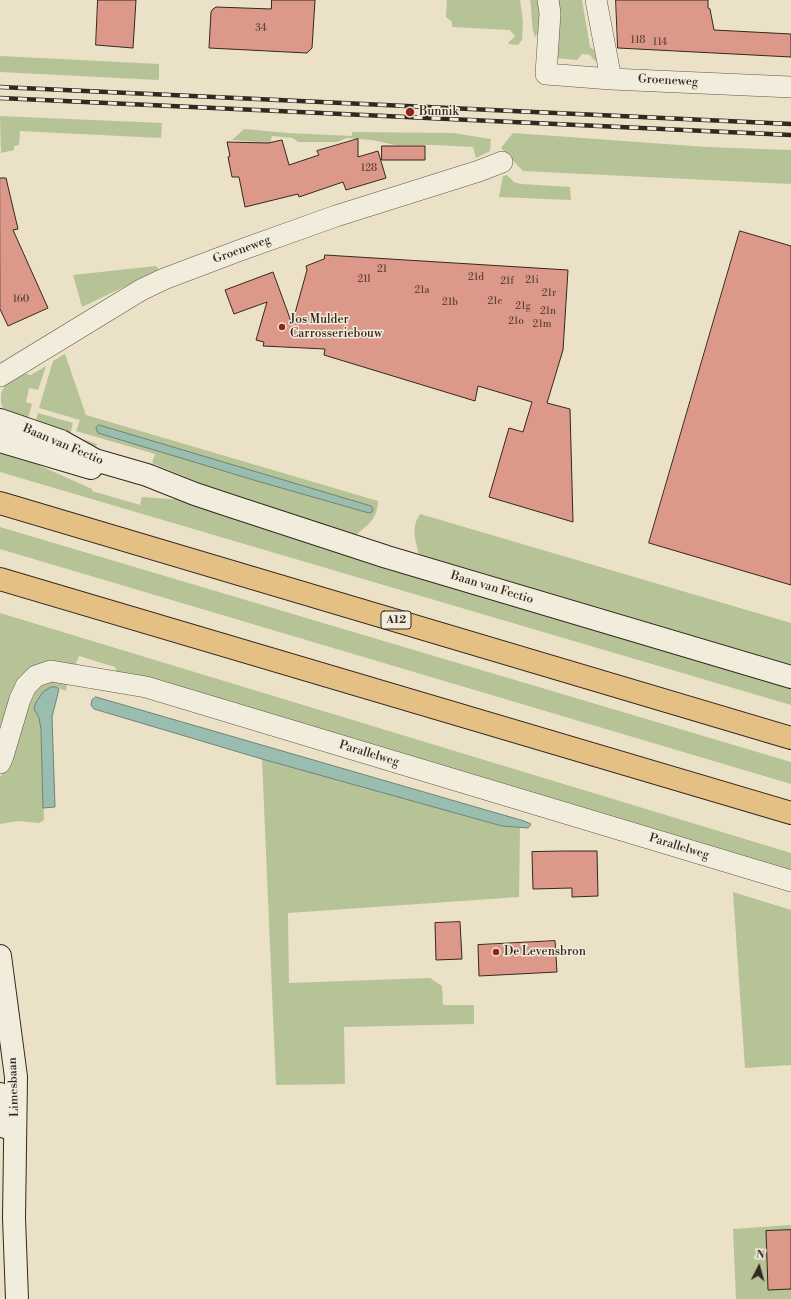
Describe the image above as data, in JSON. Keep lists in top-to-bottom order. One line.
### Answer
{"streets":{"highway":["A12"],"main road":["Baan van Fectio","Limesbaan"],"street":["Groeneweg","Parallelweg"]},"places":["Bunnik","Jos Mulder Carrosseriebouw","De Levensbron"],"house_numbers":["34","118","114","128","21","21d","21l","21i","21f","21a","21r","160","21e","21b","21g","21n","21o","21m"],"north":"top"}
